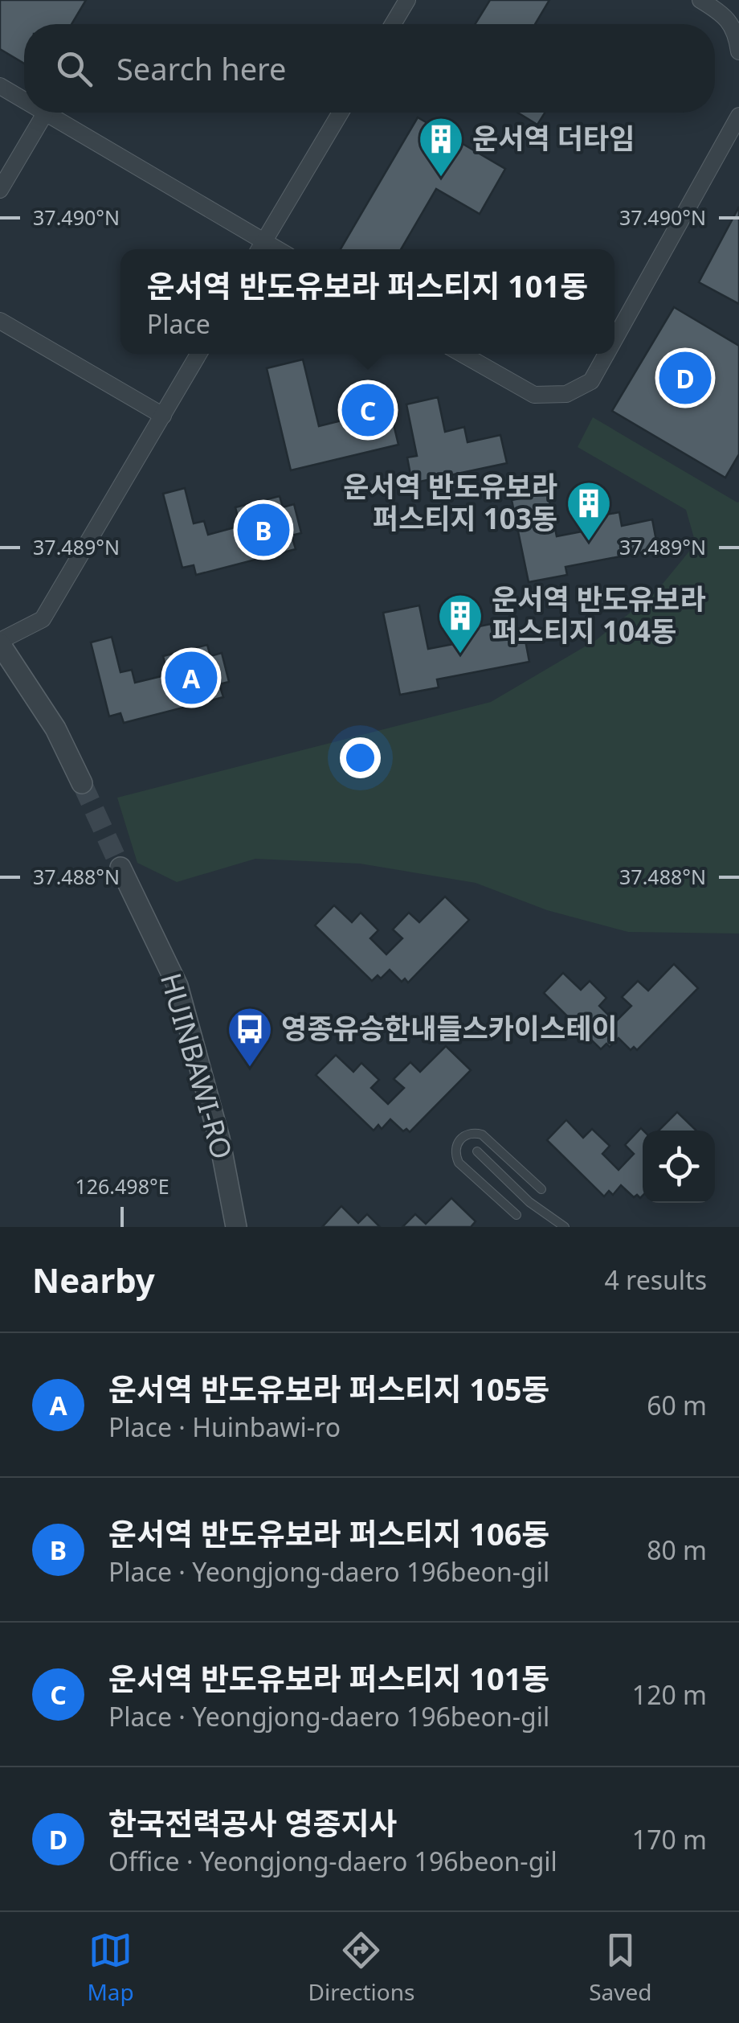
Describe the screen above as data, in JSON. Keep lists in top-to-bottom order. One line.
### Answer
{"streets":{"street":["HUINBAWI-RO"]},"places":{"building":["운서역 더타임","운서역 반도유보라 퍼스티지 103동","운서역 반도유보라 퍼스티지 104동"],"bus stop":["영종유승한내들스카이스테이"]},"page":{"search":"Search here","popup":["운서역 반도유보라 퍼스티지 101동","Place"],"pins":["D","C","B","A"],"heading":["Nearby","4 results"],"list":[{"mark":"A","name":"운서역 반도유보라 퍼스티지 105동","note":"Place · Huinbawi-ro","value":"60 m"},{"mark":"B","name":"운서역 반도유보라 퍼스티지 106동","note":"Place · Yeongjong-daero 196beon-gil","value":"80 m"},{"mark":"C","name":"운서역 반도유보라 퍼스티지 101동","note":"Place · Yeongjong-daero 196beon-gil","value":"120 m"},{"mark":"D","name":"한국전력공사 영종지사","note":"Office · Yeongjong-daero 196beon-gil","value":"170 m"}],"nav":["Map","Directions","Saved"]},"coordinates":["37.490°N","37.489°N","37.488°N","126.498°E"]}
